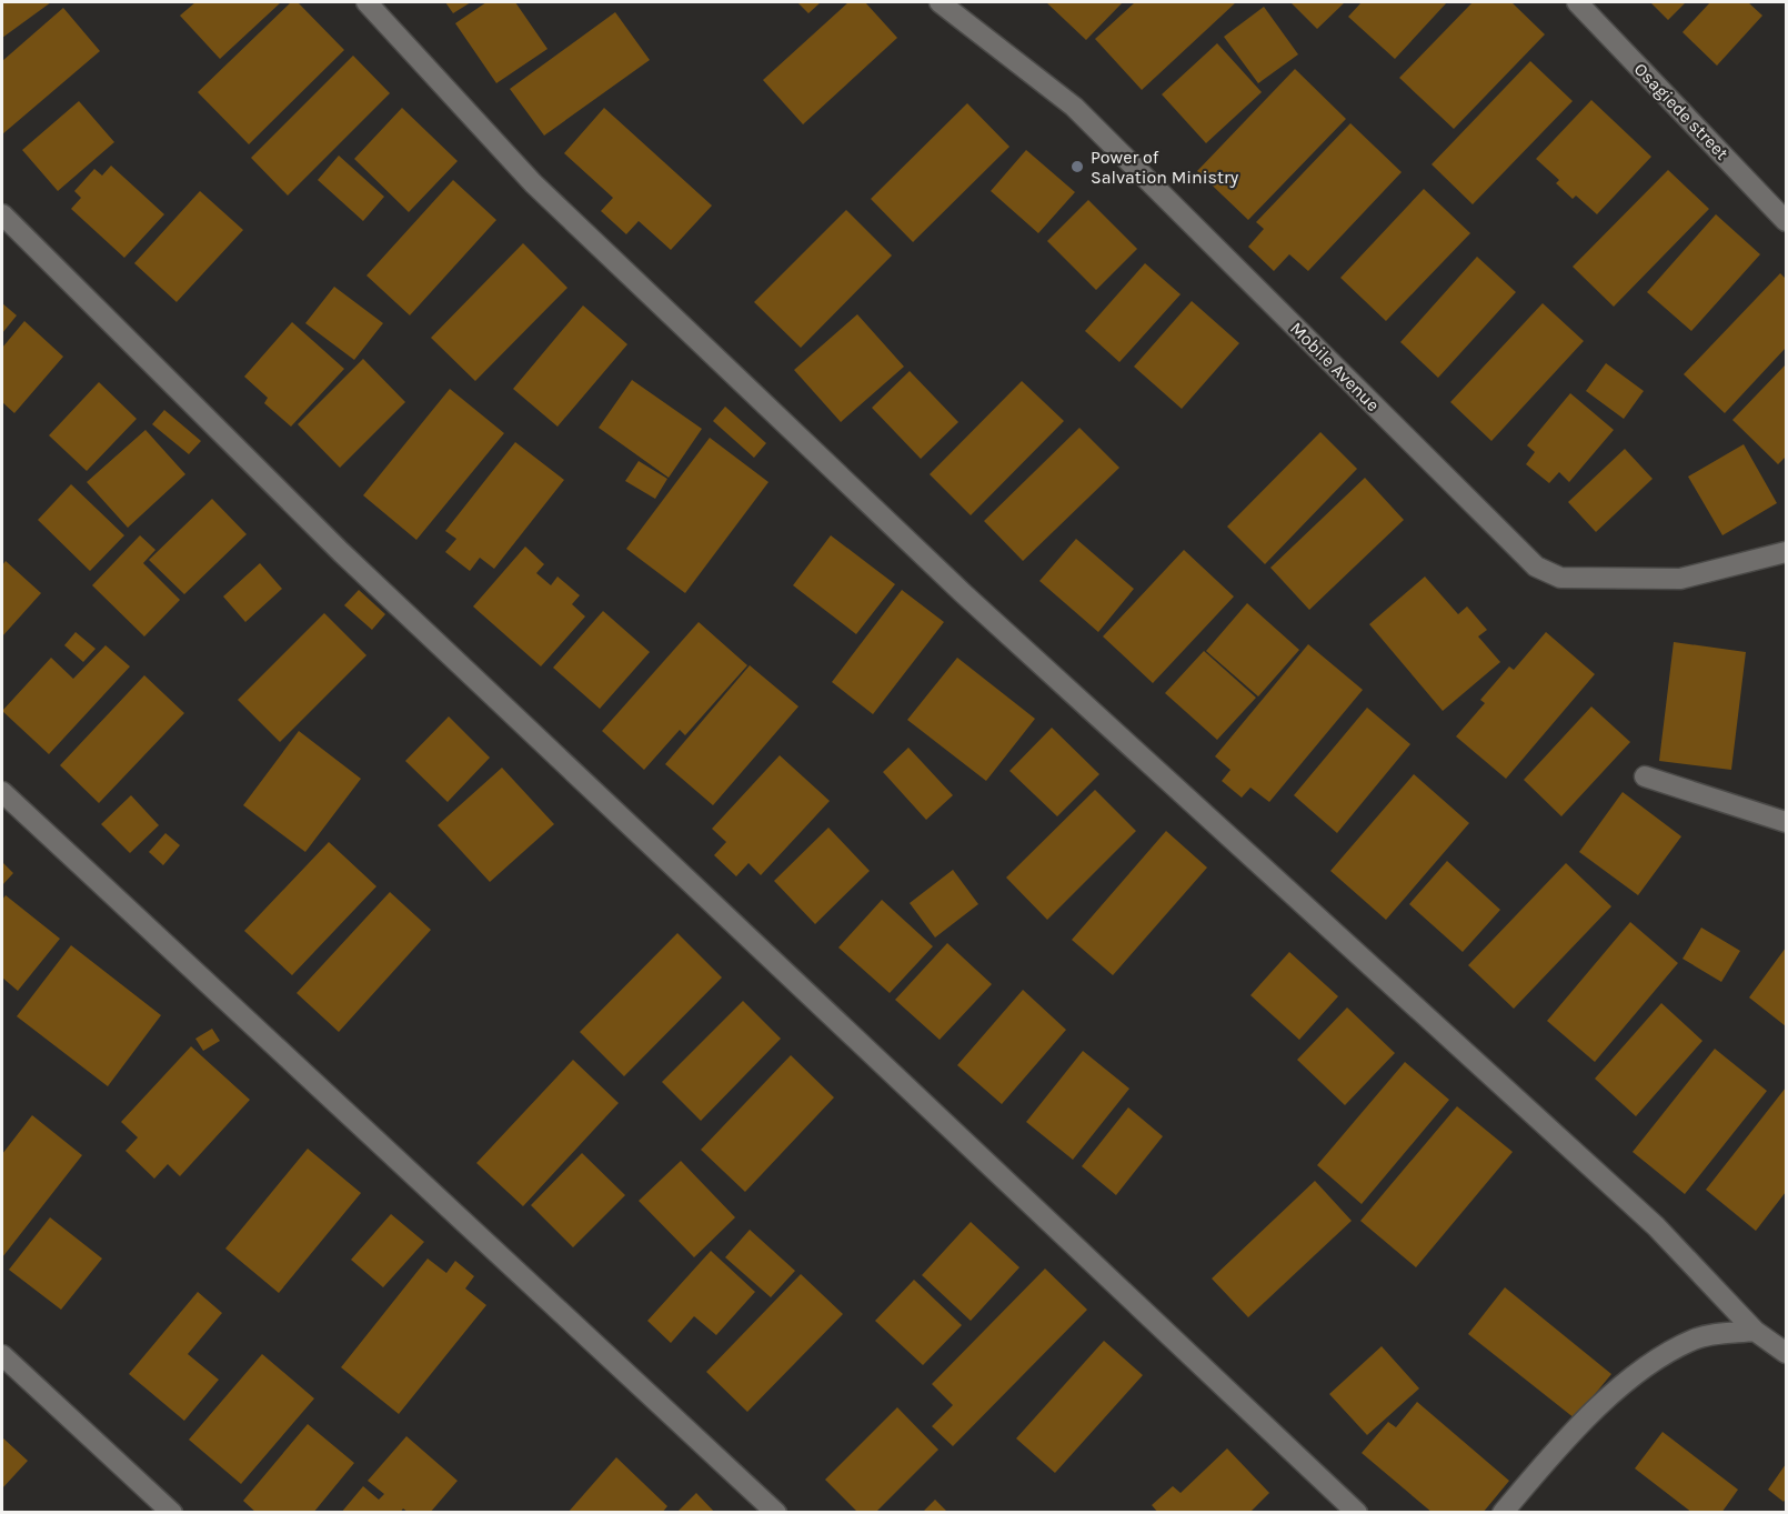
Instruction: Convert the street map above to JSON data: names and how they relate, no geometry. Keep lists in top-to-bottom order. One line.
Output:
{"streets":{"street":["Osagiede street","Mobile Avenue"]},"places":["Power of Salvation Ministry"]}
